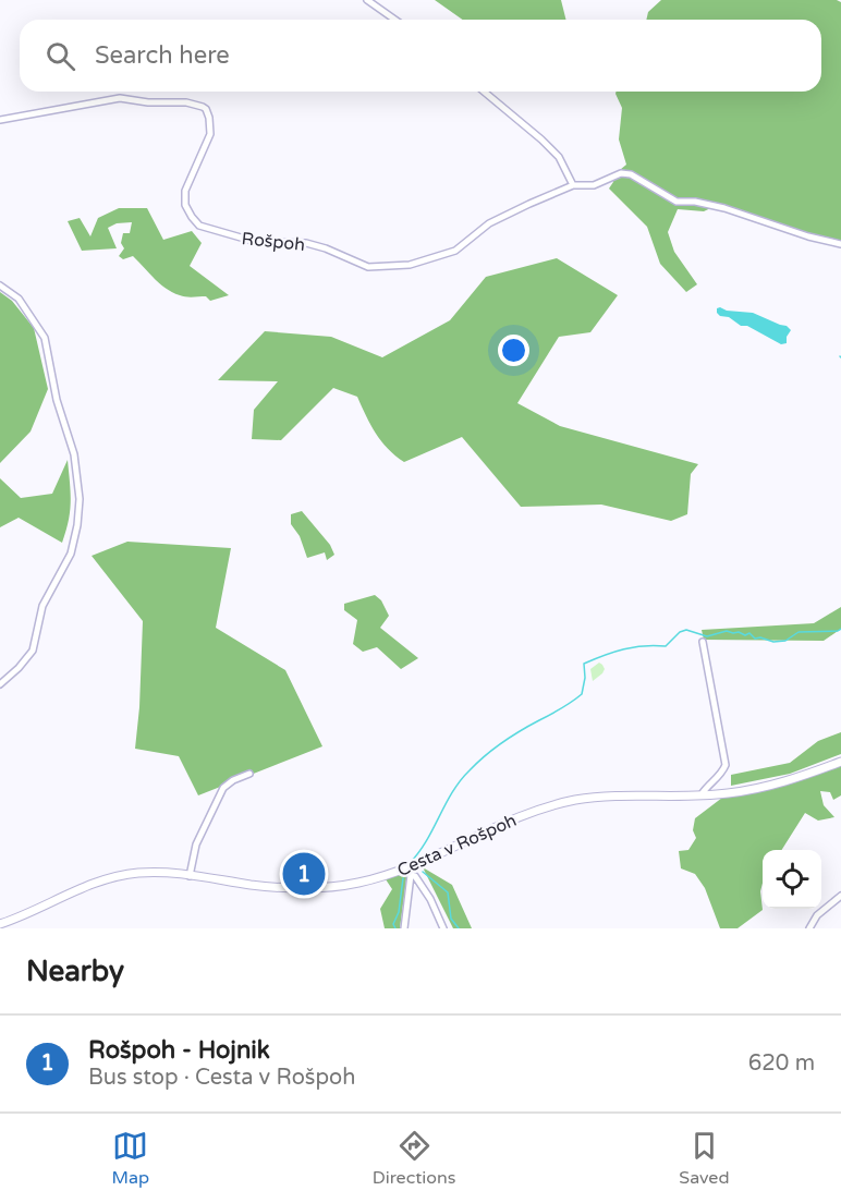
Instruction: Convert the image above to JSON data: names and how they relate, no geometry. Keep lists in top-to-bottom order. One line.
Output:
{"streets":{"street":["Rošpoh","Cesta v Rošpoh"]},"page":{"search":"Search here","pins":"1","heading":"Nearby","list":[{"mark":"1","name":"Rošpoh - Hojnik","note":"Bus stop · Cesta v Rošpoh","value":"620 m"}],"nav":["Map","Directions","Saved"]}}
